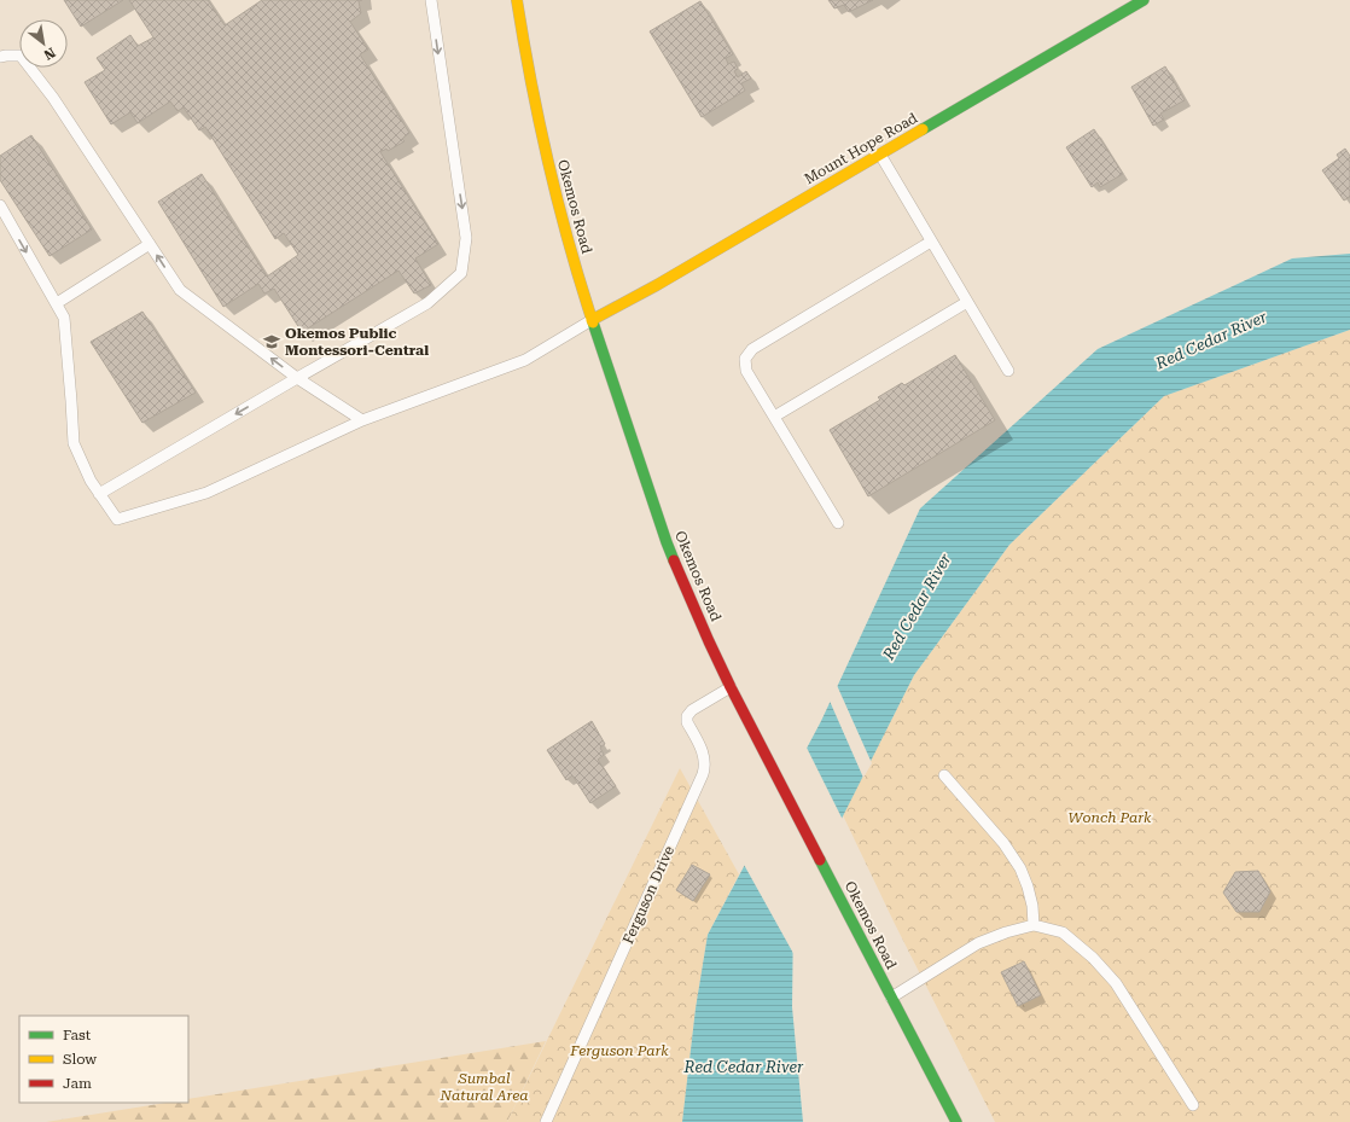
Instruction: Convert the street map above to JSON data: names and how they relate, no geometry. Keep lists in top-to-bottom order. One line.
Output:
{"streets":{"main road":["Mount Hope Road","Okemos Road"],"lane":["Ferguson Drive"]},"crossings":[["Mount Hope Road","Okemos Road"],["Okemos Road","Ferguson Drive"]],"water":["Red Cedar River"],"parks":["Wonch Park","Ferguson Park","Sumbal Natural Area"],"places":{"school or university":["Okemos Public Montessori-Central"]},"legend":["Fast","Slow","Jam"],"north":"bottom right"}
